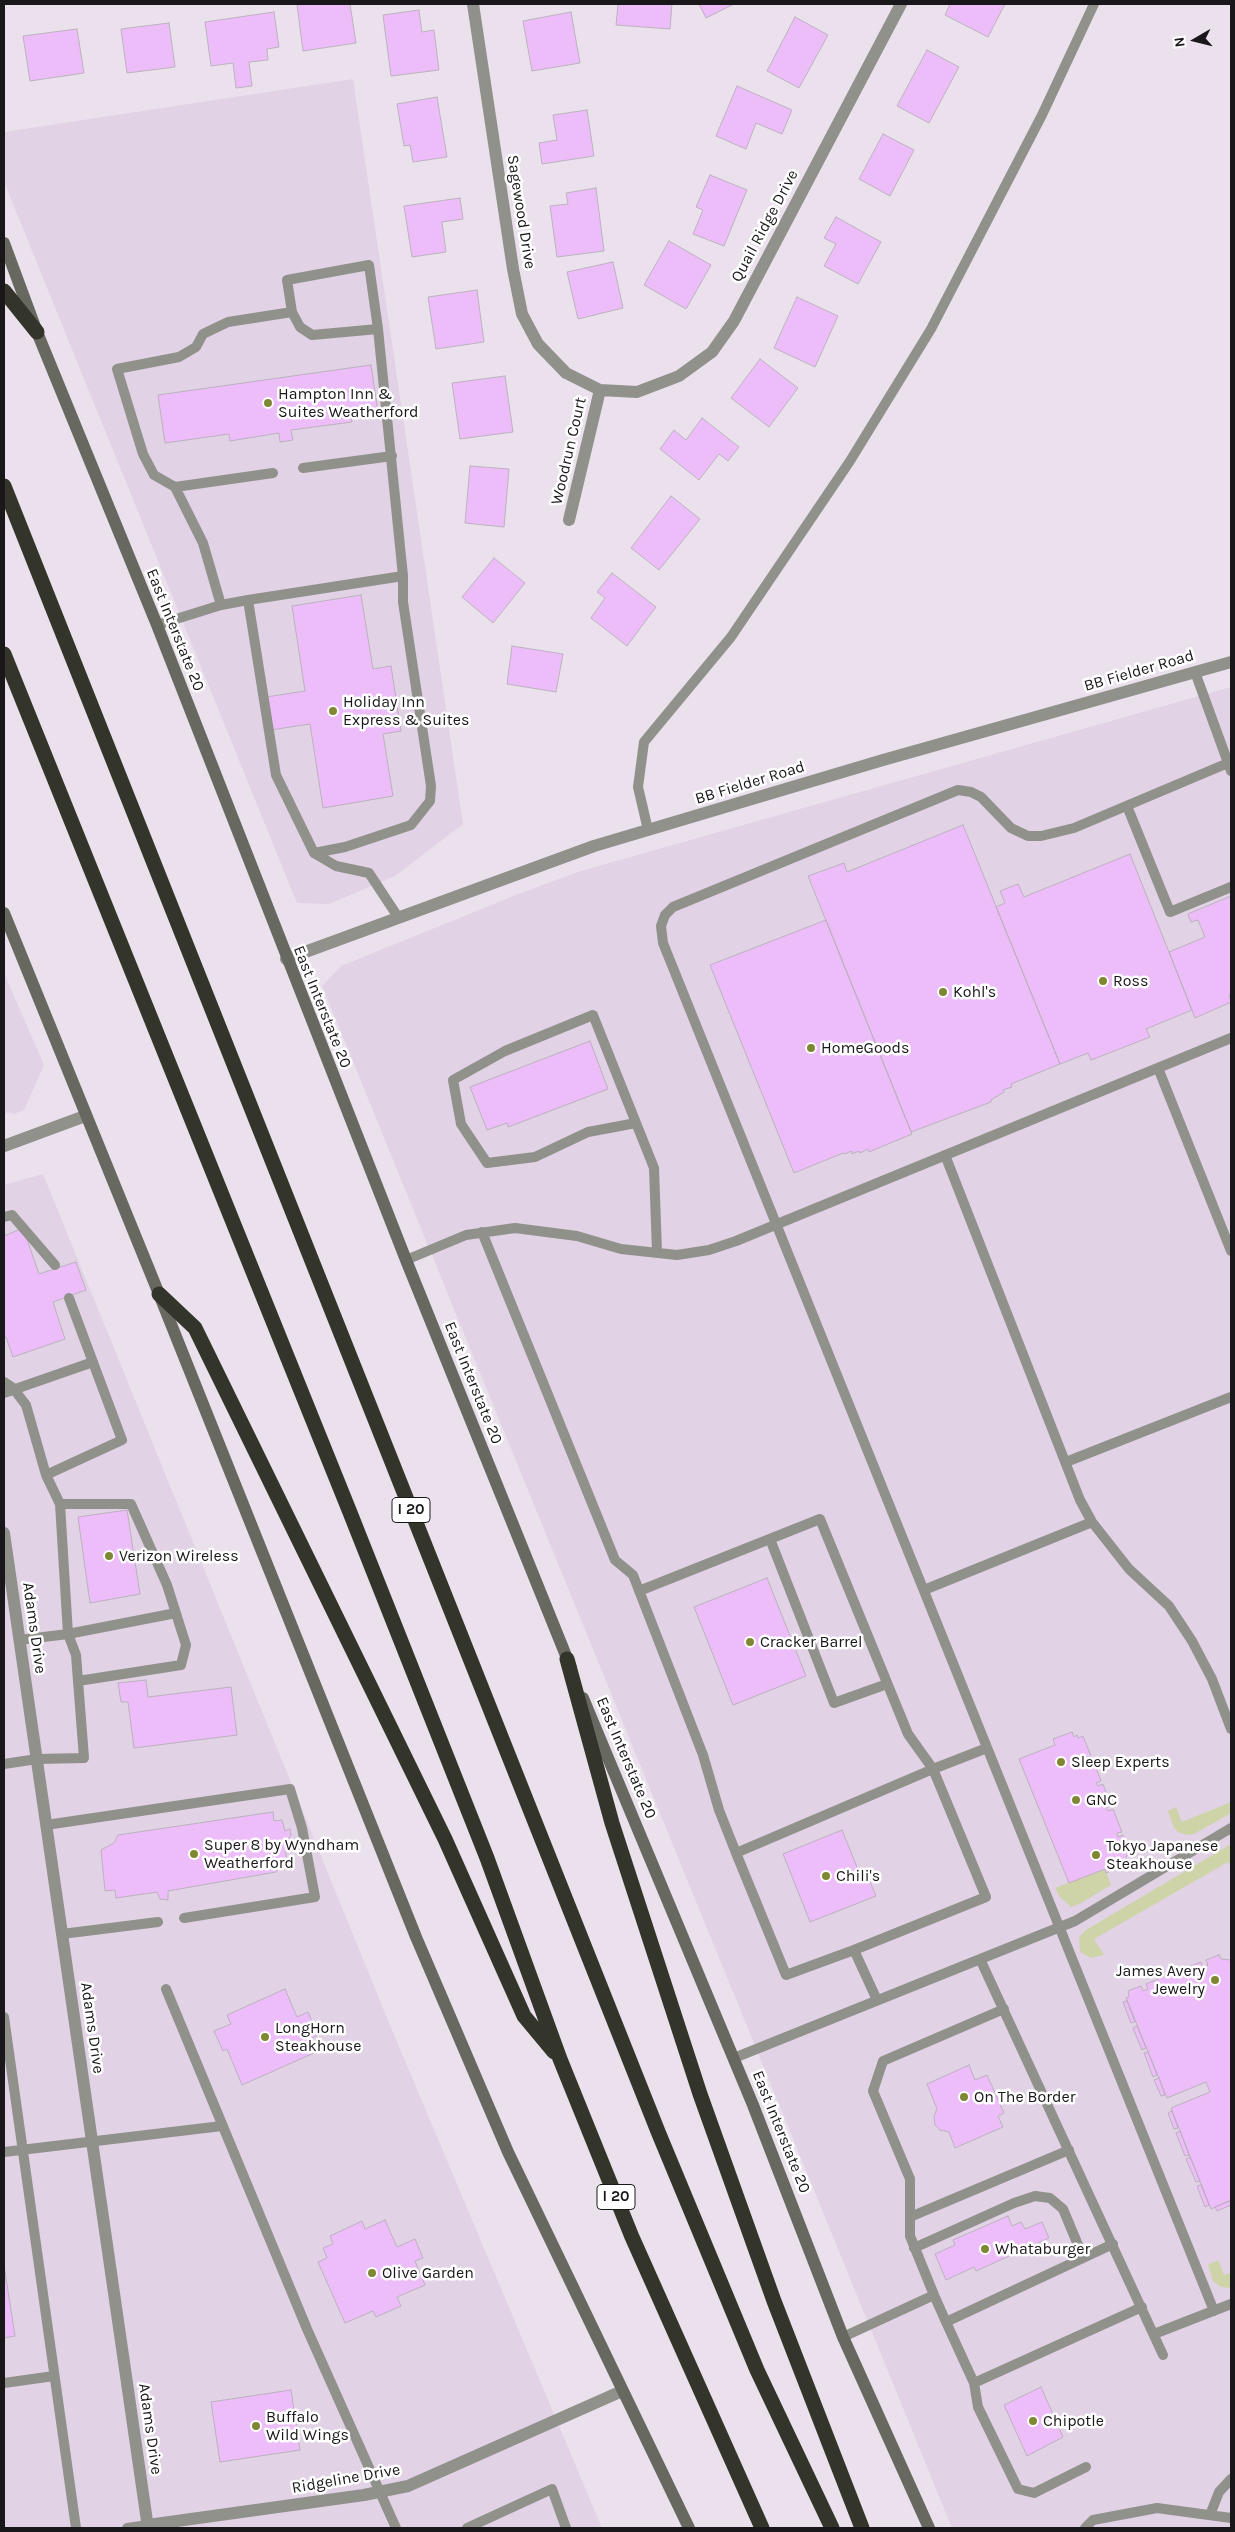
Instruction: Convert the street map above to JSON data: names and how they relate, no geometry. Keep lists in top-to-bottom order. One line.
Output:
{"streets":{"highway":["I 20"],"main road":["East Interstate 20"],"street":["Sagewood Drive","Quail Ridge Drive","Woodrun Court","BB Fielder Road","Adams Drive","Ridgeline Drive"]},"crossings":[["Sagewood Drive","Quail Ridge Drive"],["Sagewood Drive","Woodrun Court"],["Quail Ridge Drive","Woodrun Court"],["East Interstate 20","BB Fielder Road"],["Adams Drive","Ridgeline Drive"]],"places":["Hampton Inn & Suites Weatherford","Holiday Inn Express & Suites","Ross","Kohl's","HomeGoods","Verizon Wireless","Cracker Barrel","Sleep Experts","GNC","Super 8 by Wyndham Weatherford","Tokyo Japanese Steakhouse","Chili's","James Avery Jewelry","LongHorn Steakhouse","On The Border","Whataburger","Olive Garden","Chipotle","Buffalo Wild Wings"],"north":"left"}
